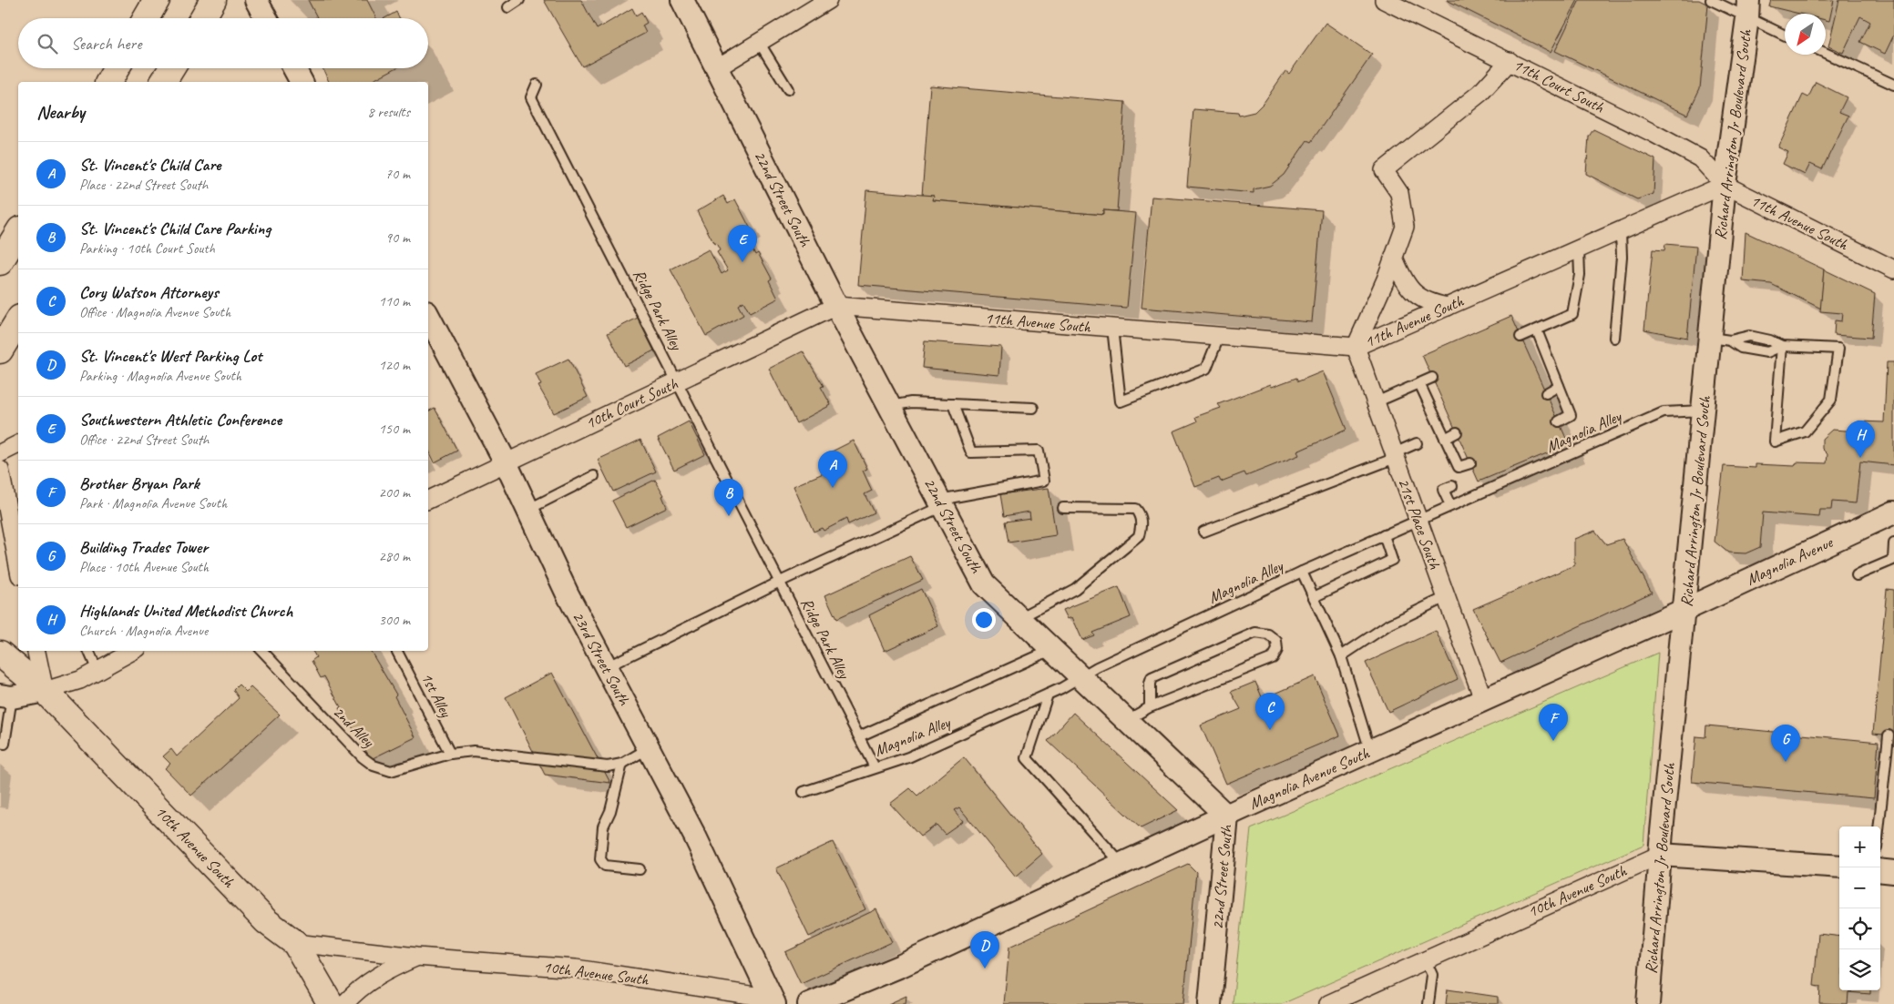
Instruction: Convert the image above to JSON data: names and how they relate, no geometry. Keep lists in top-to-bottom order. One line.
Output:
{"streets":{"main road":["10th Avenue South"],"street":["11th Court South","Richard Arrington Jr Boulevard South","22nd Street South","11th Avenue South","10th Court South","21st Place South","Magnolia Avenue","23rd Street South","Magnolia Avenue South"],"lane":["Ridge Park Alley","Magnolia Alley","1st Alley","2nd Alley"]},"crossings":[["11th Court South","Richard Arrington Jr Boulevard South"],["11th Court South","11th Avenue South"],["Richard Arrington Jr Boulevard South","11th Avenue South"],["Richard Arrington Jr Boulevard South","Magnolia Alley"],["Richard Arrington Jr Boulevard South","Magnolia Avenue"],["Richard Arrington Jr Boulevard South","Magnolia Avenue South"],["Richard Arrington Jr Boulevard South","10th Avenue South"],["22nd Street South","11th Avenue South"],["22nd Street South","10th Court South"],["22nd Street South","Magnolia Alley"],["22nd Street South","Magnolia Avenue South"],["11th Avenue South","10th Court South"],["11th Avenue South","21st Place South"],["Ridge Park Alley","10th Court South"],["Ridge Park Alley","Magnolia Alley"],["10th Court South","23rd Street South"],["Magnolia Alley","21st Place South"],["21st Place South","Magnolia Avenue South"],["Magnolia Avenue","Magnolia Avenue South"],["23rd Street South","10th Avenue South"],["1st Alley","2nd Alley"]],"north":"bottom left","page":{"search":"Search here","heading":["Nearby","8 results"],"list":[{"mark":"A","name":"St. Vincent's Child Care","note":"Place · 22nd Street South","value":"70 m"},{"mark":"B","name":"St. Vincent's Child Care Parking","note":"Parking · 10th Court South","value":"90 m"},{"mark":"C","name":"Cory Watson Attorneys","note":"Office · Magnolia Avenue South","value":"110 m"},{"mark":"D","name":"St. Vincent's West Parking Lot","note":"Parking · Magnolia Avenue South","value":"120 m"},{"mark":"E","name":"Southwestern Athletic Conference","note":"Office · 22nd Street South","value":"150 m"},{"mark":"F","name":"Brother Bryan Park","note":"Park · Magnolia Avenue South","value":"200 m"},{"mark":"G","name":"Building Trades Tower","note":"Place · 10th Avenue South","value":"280 m"},{"mark":"H","name":"Highlands United Methodist Church","note":"Church · Magnolia Avenue","value":"300 m"}],"pins":["E","H","A","B","C","F","G","D"],"map_buttons":["+","−"]}}
